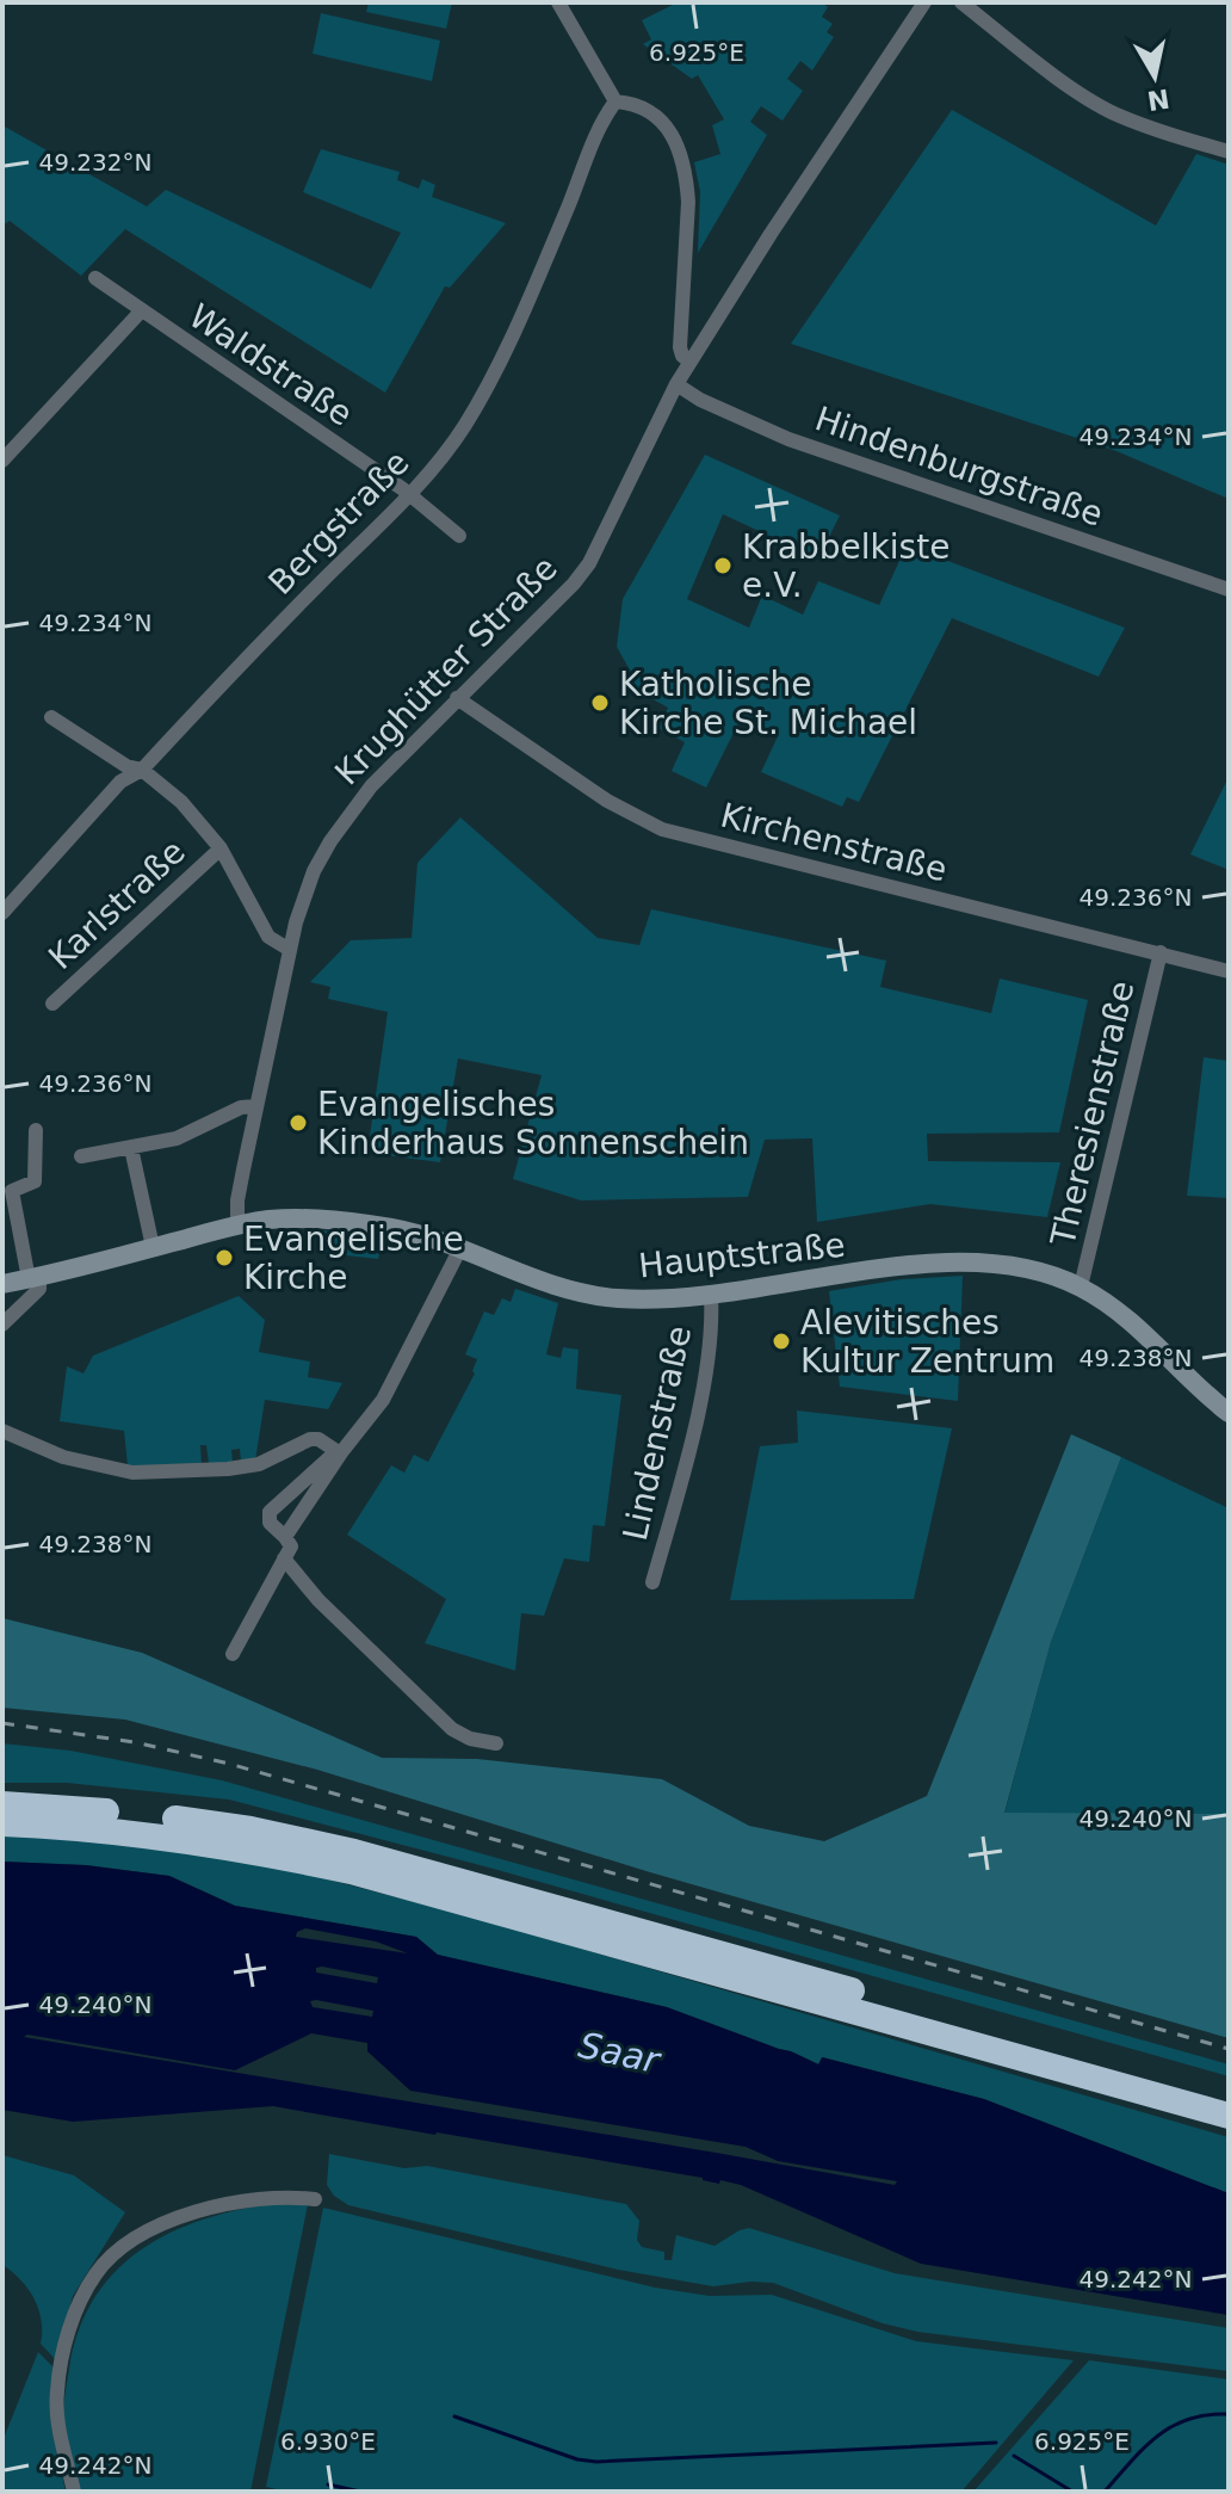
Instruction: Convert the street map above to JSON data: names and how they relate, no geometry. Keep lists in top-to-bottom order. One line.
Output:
{"streets":{"main road":["Hauptstraße"],"street":["Waldstraße","Hindenburgstraße","Bergstraße","Krughütter Straße","Kirchenstraße","Karlstraße","Theresienstraße","Lindenstraße"]},"crossings":[["Waldstraße","Bergstraße"],["Hindenburgstraße","Krughütter Straße"],["Krughütter Straße","Kirchenstraße"],["Krughütter Straße","Hauptstraße"],["Kirchenstraße","Theresienstraße"],["Theresienstraße","Hauptstraße"],["Hauptstraße","Lindenstraße"]],"water":["Saar"],"places":["Krabbelkiste e.V.","Katholische Kirche St. Michael","Evangelisches Kinderhaus Sonnenschein","Evangelische Kirche","Alevitisches Kultur Zentrum"],"north":"bottom","coordinates":["6.925°E","49.232°N","49.234°N","49.236°N","49.238°N","49.240°N","49.242°N","6.930°E"]}
